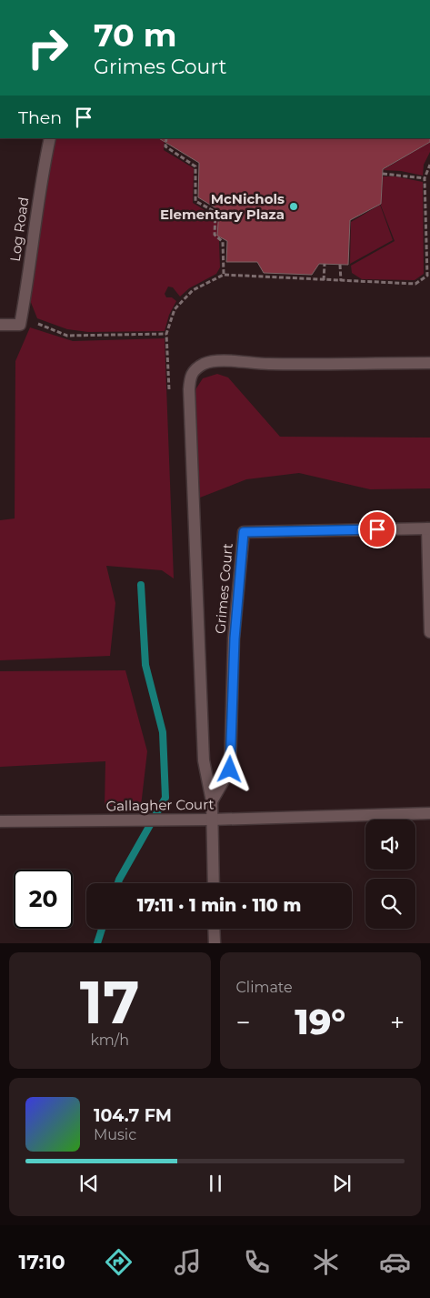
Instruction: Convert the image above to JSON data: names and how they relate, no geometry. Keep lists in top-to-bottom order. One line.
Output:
{"streets":{"street":["Log Road","Grimes Court","Gallagher Court"]},"places":["McNichols Elementary Plaza"],"page":{"turn":["70 m","Grimes Court"],"then":"Then","limit":"20","trip":"17:11 · 1 min · 110 m","tile":[["17","km/h"],"Climate"],"heat":["−","19°","+"],"song":["104.7 FM","Music"],"tabs":"17:10"}}
